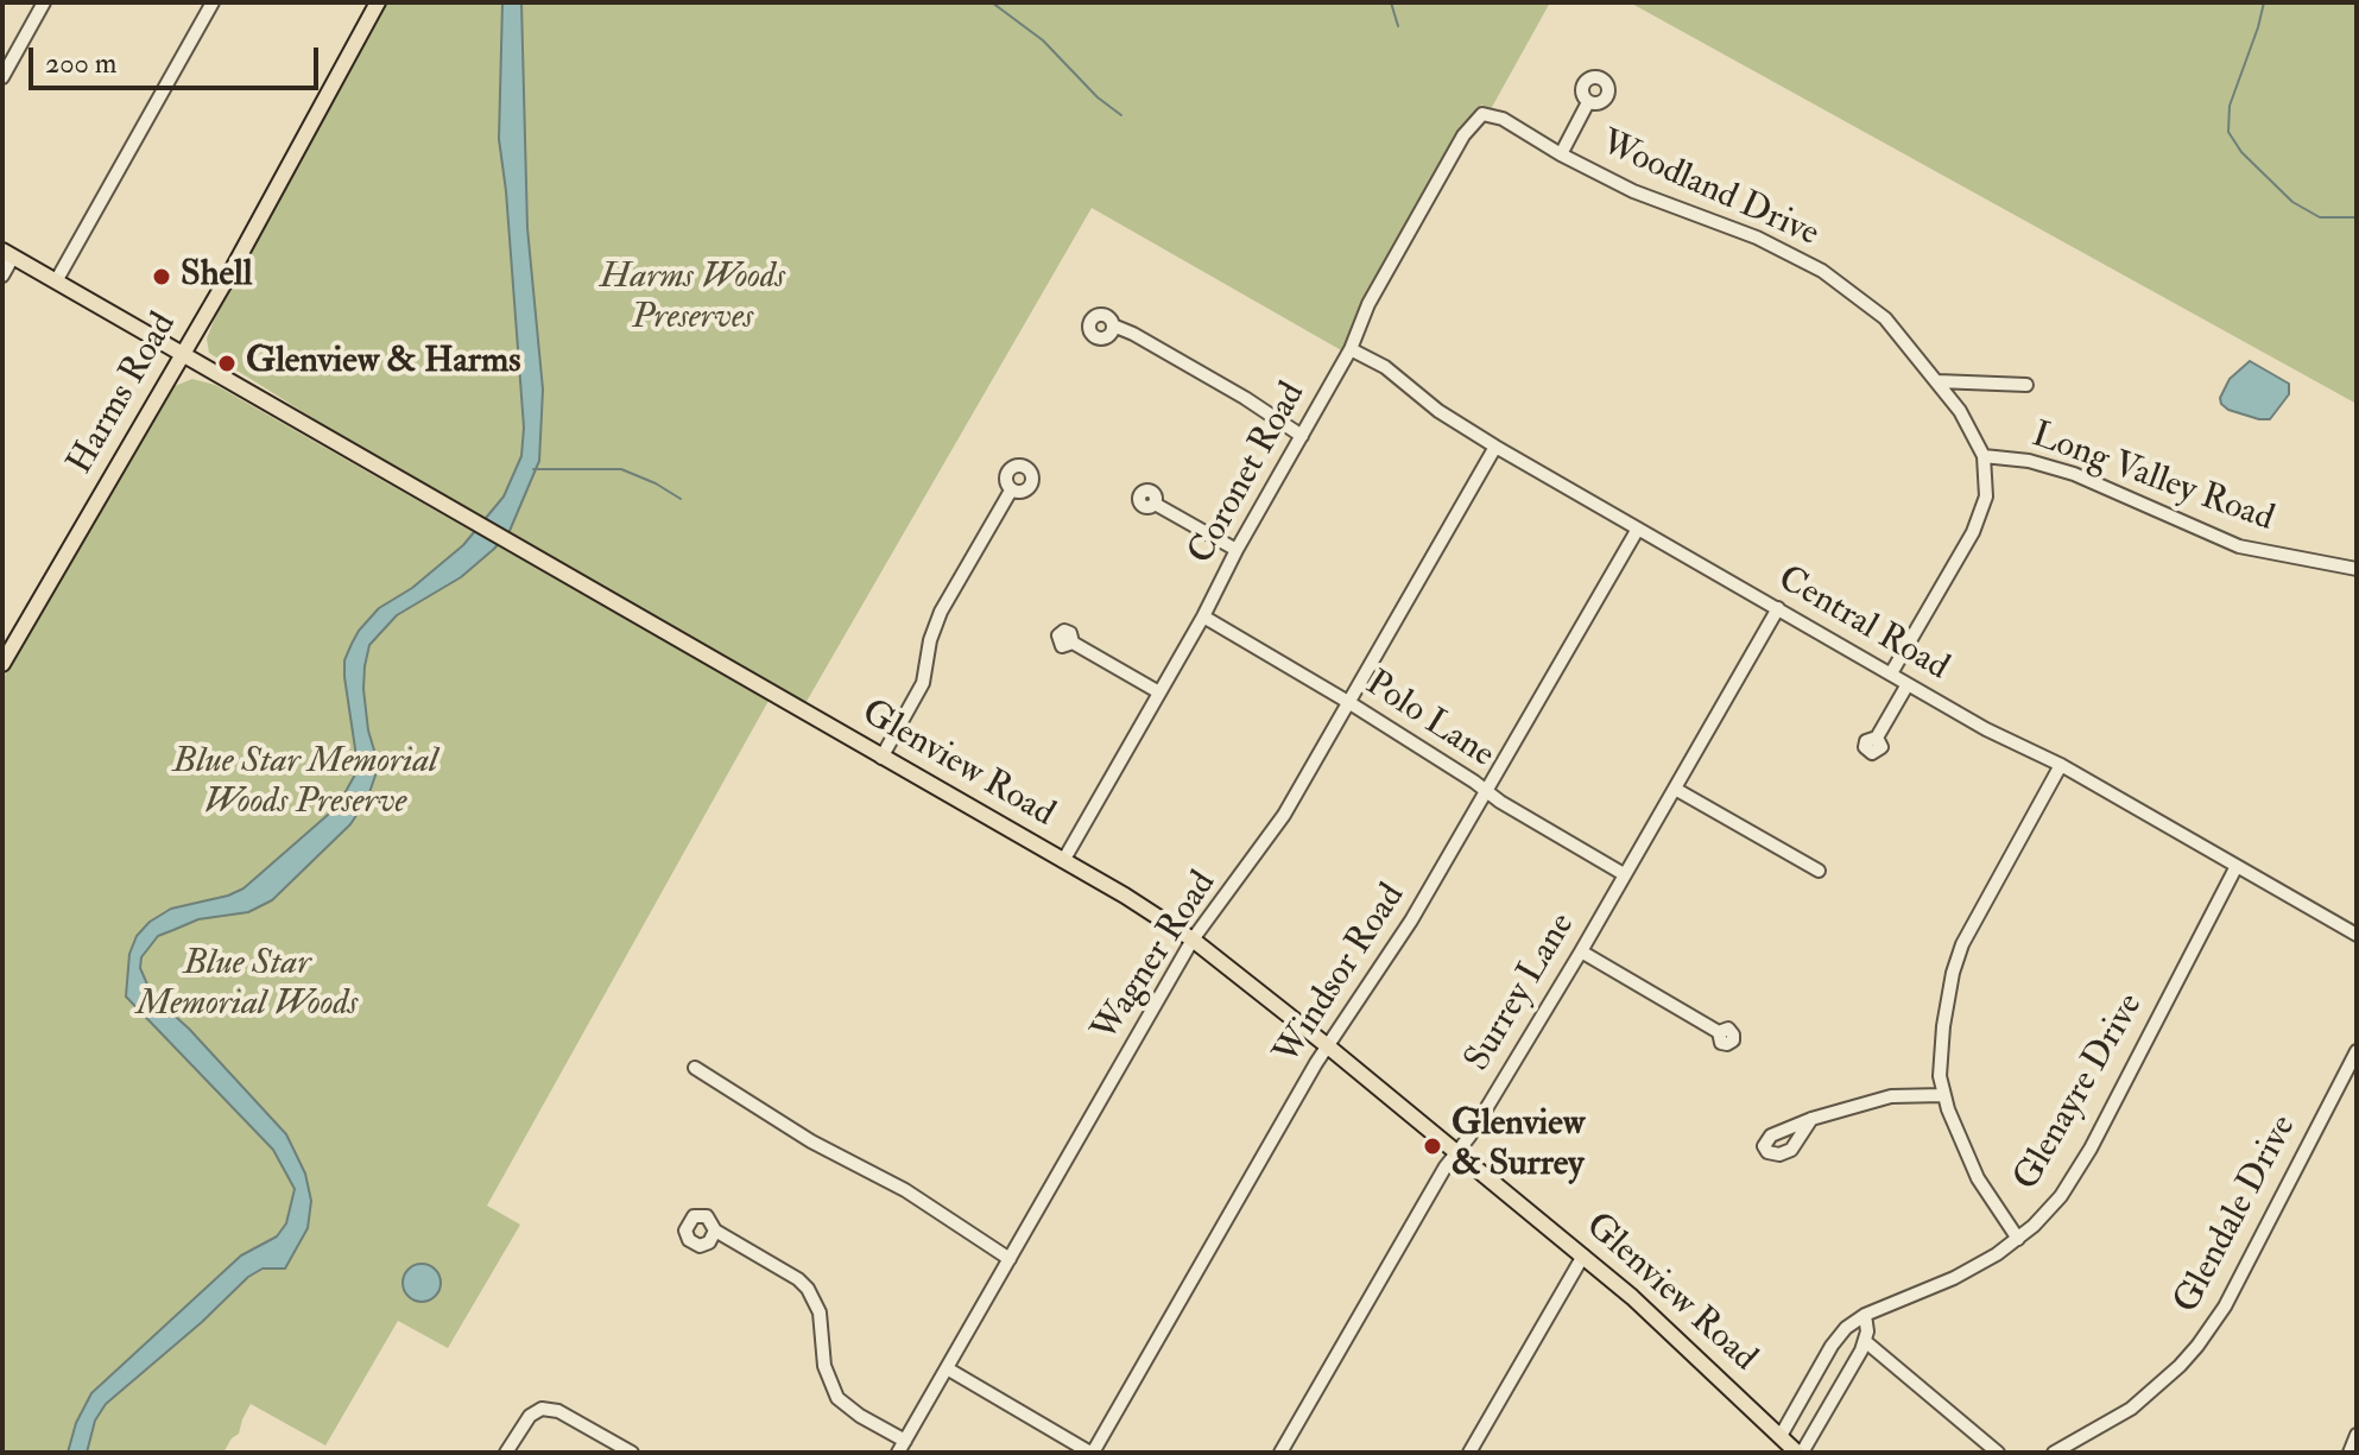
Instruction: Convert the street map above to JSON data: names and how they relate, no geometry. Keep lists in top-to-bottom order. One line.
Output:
{"streets":{"main road":["Harms Road","Glenview Road"],"street":["Woodland Drive","Coronet Road","Long Valley Road","Central Road","Polo Lane","Wagner Road","Windsor Road","Surrey Lane","Glenayre Drive","Glendale Drive"]},"crossings":[["Woodland Drive","Coronet Road"],["Woodland Drive","Long Valley Road"],["Woodland Drive","Central Road"],["Harms Road","Glenview Road"],["Coronet Road","Central Road"],["Coronet Road","Polo Lane"],["Coronet Road","Glenview Road"],["Central Road","Wagner Road"],["Central Road","Windsor Road"],["Central Road","Surrey Lane"],["Central Road","Glenayre Drive"],["Polo Lane","Wagner Road"],["Polo Lane","Windsor Road"],["Polo Lane","Surrey Lane"],["Glenview Road","Wagner Road"],["Glenview Road","Windsor Road"],["Glenview Road","Surrey Lane"],["Glenview Road","Glenayre Drive"]],"parks":["Harms Woods Preserves","Blue Star Memorial Woods Preserve","Blue Star Memorial Woods"],"places":["Shell","Glenview & Harms","Glenview & Surrey"],"scale_bar":"200 m"}
